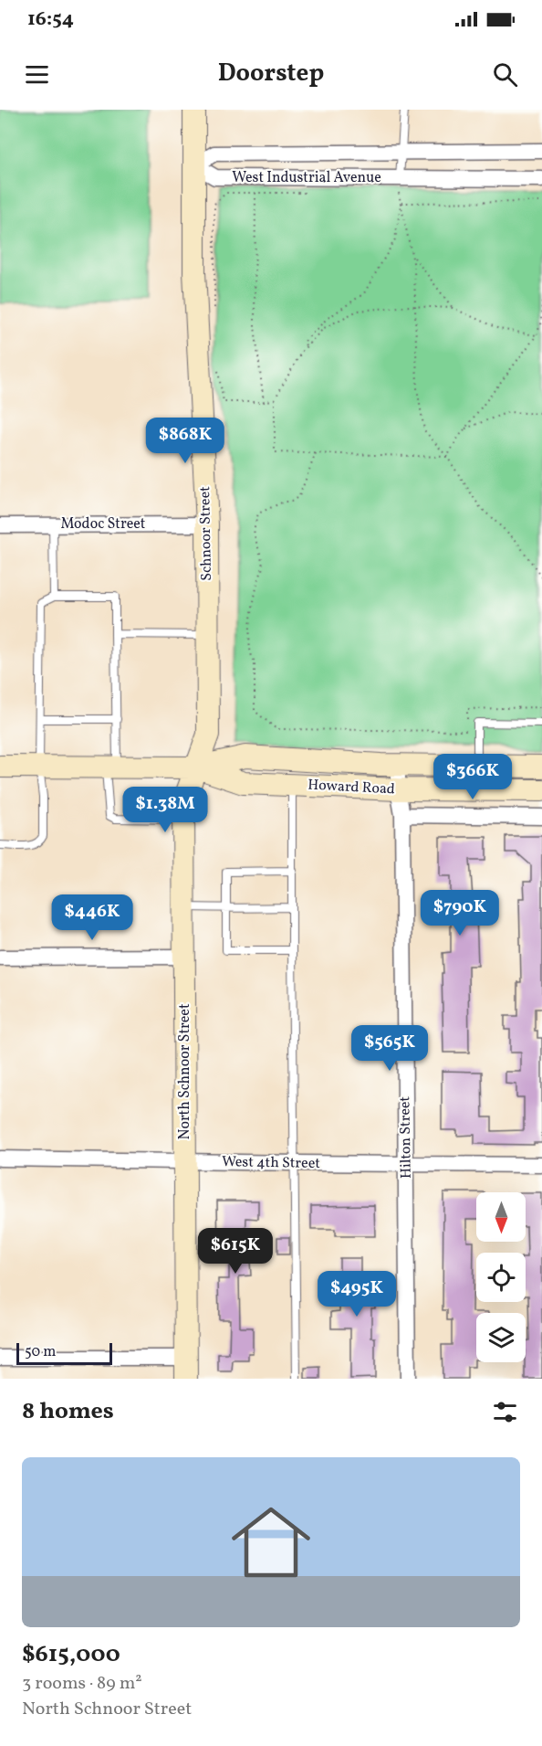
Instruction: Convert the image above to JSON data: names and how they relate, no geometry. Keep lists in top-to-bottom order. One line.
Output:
{"streets":{"street":["West Industrial Avenue","Modoc Street","Schnoor Street","Howard Road","North Schnoor Street","Hilton Street","West 4th Street"]},"crossings":[["West Industrial Avenue","Schnoor Street"],["Modoc Street","Schnoor Street"],["Schnoor Street","Howard Road"],["Schnoor Street","North Schnoor Street"],["Howard Road","North Schnoor Street"],["Howard Road","Hilton Street"],["North Schnoor Street","West 4th Street"],["Hilton Street","West 4th Street"]],"scale_bar":"50 m","north":"bottom","page":{"status":"16:54","header":"Doorstep","price":["$868K","$366K","$1.38M","$790K","$446K","$565K","$615K","$495K"],"scale":"50 m","heading":"8 homes","list":[{"name":"$615,000","note":"3 rooms · 89 m² · North Schnoor Street"}]}}
